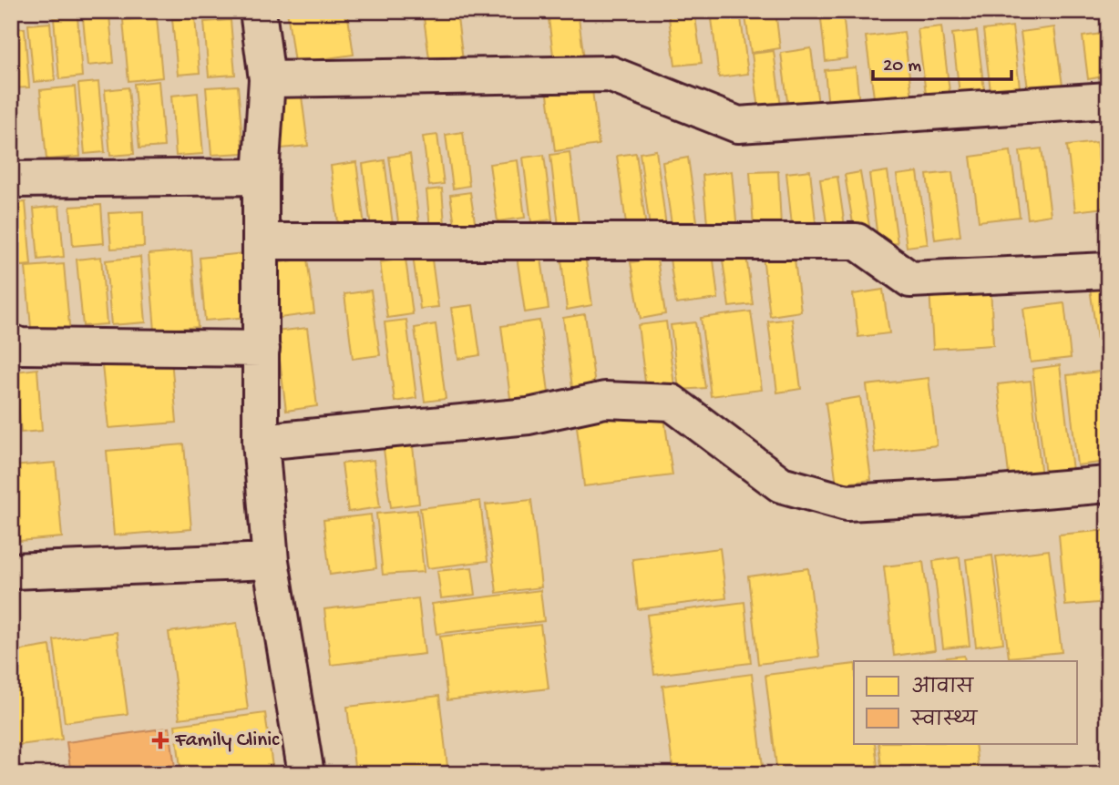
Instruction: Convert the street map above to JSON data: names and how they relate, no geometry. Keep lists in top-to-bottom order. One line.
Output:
{"places":{"health":["Family Clinic"]},"legend":["आवास","स्वास्थ्य"],"scale_bar":"20 m"}
